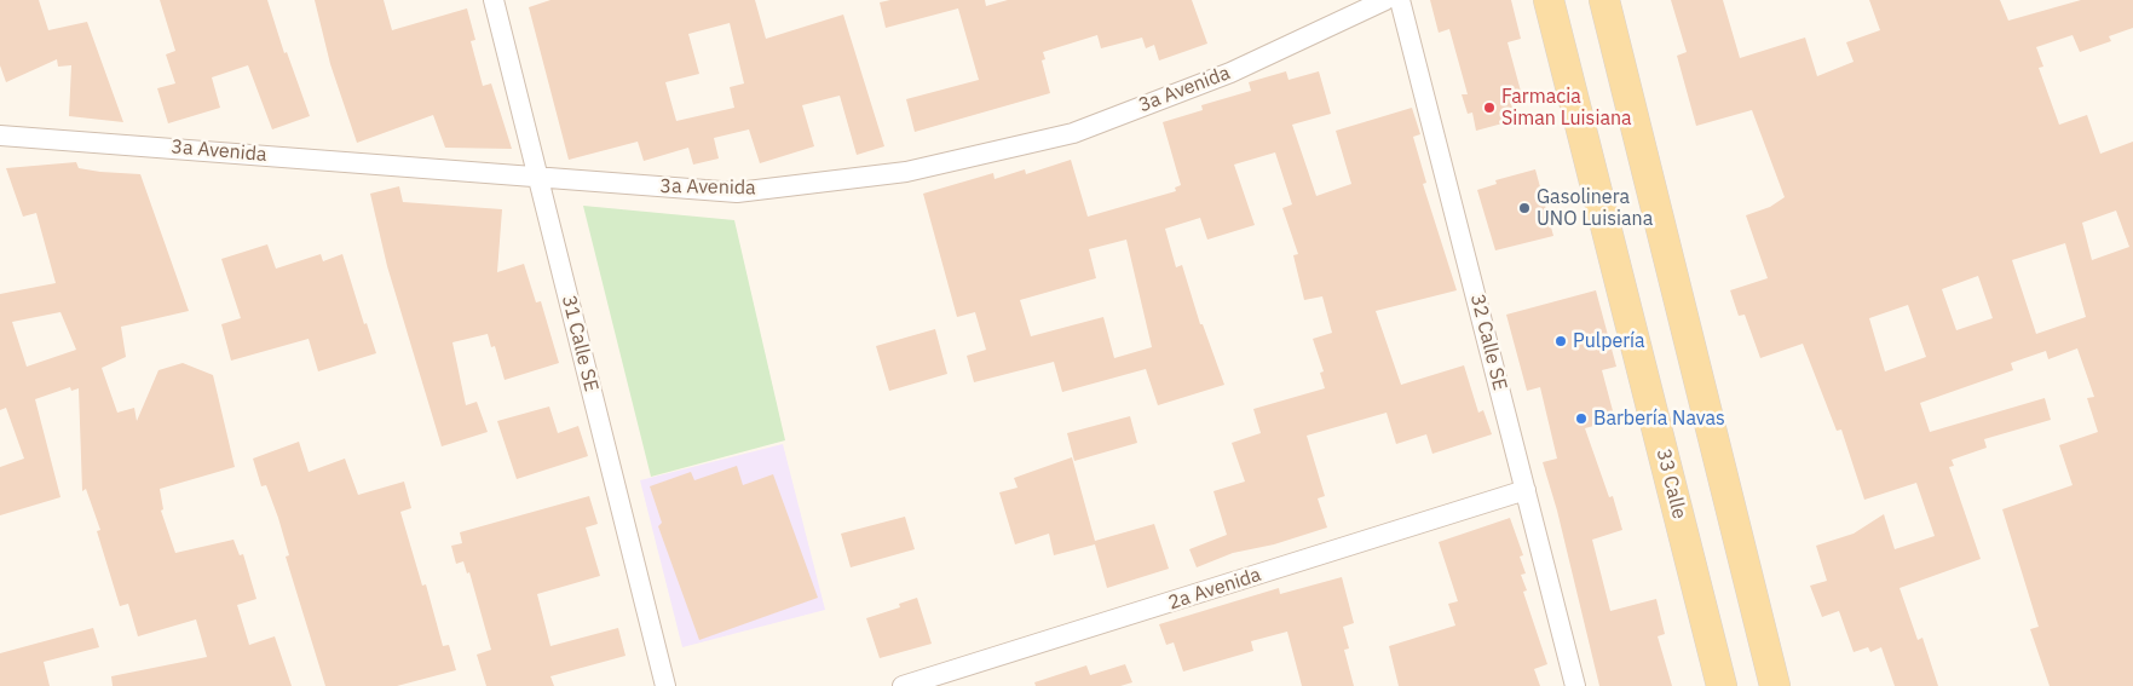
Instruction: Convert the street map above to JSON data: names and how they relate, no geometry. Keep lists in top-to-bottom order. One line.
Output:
{"streets":{"main road":["33 Calle"],"street":["3a Avenida","32 Calle SE","31 Calle SE","2a Avenida"]},"crossings":[["3a Avenida","31 Calle SE"],["32 Calle SE","2a Avenida"]],"places":["Farmacia Siman Luisiana","Gasolinera UNO Luisiana","Pulpería","Barbería Navas"]}
